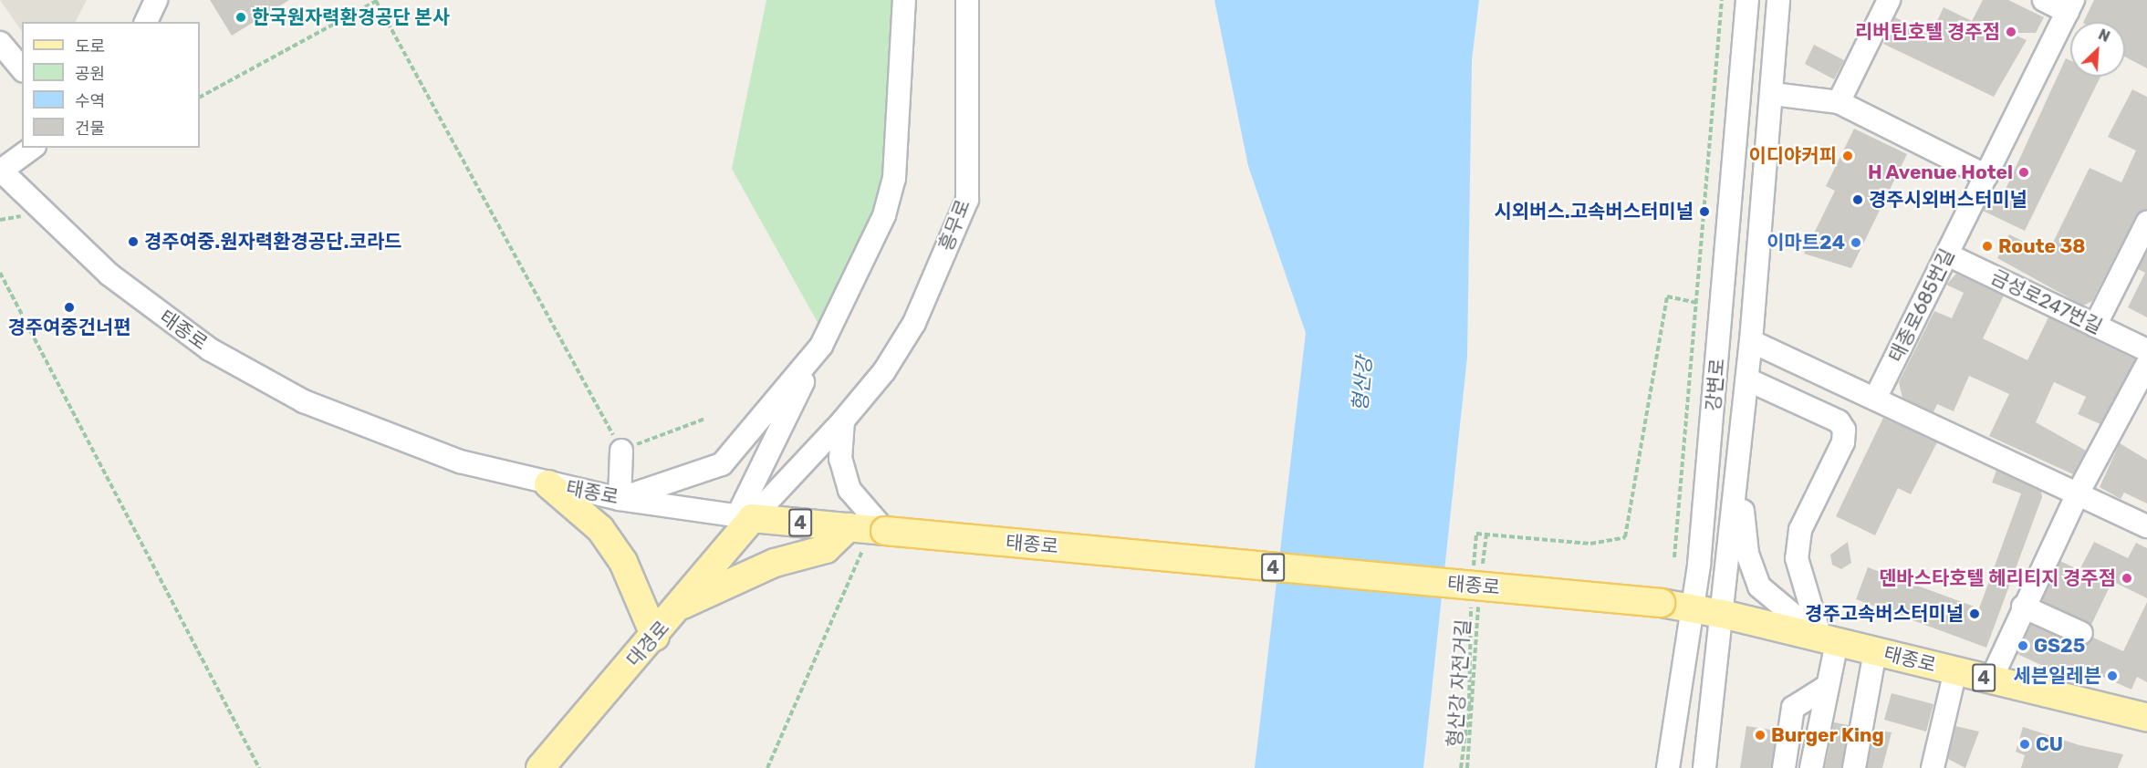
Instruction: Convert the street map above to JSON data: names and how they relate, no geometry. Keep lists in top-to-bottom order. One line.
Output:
{"streets":{"main road":["태종로","4","대경로"],"street":["흥무로","금성로247번길","태종로685번길","강변로"],"path":["형산강 자전거길"]},"crossings":[["흥무로","태종로"],["흥무로","대경로"],["금성로247번길","태종로685번길"],["태종로","강변로"],["태종로","대경로"]],"water":["형산강"],"places":["한국원자력환경공단 본사","리버틴호텔 경주점","이디야커피","H Avenue Hotel","경주시외버스터미널","시외버스.고속버스터미널","경주여중.원자력환경공단.코라드","이마트24","Route 38","경주여중건너편","덴바스타호텔 헤리티지 경주점","경주고속버스터미널","GS25","세븐일레븐","Burger King","CU"],"legend":["도로","공원","수역","건물"],"north":"top right"}
